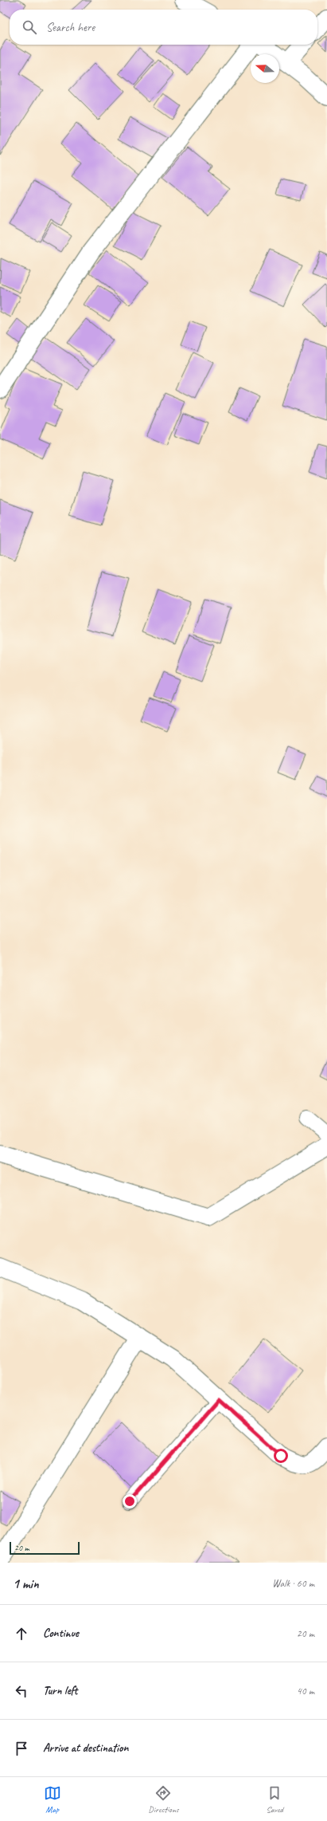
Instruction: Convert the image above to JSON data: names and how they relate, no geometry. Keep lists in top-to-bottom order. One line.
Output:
{"scale_bar":"20 m","north":"left","page":{"search":"Search here","scale":"20 m","heading":["1 min","Walk · 60 m"],"list":[["Continue","20 m"],["Turn left","40 m"],"Arrive at destination"],"nav":["Map","Directions","Saved"]}}
